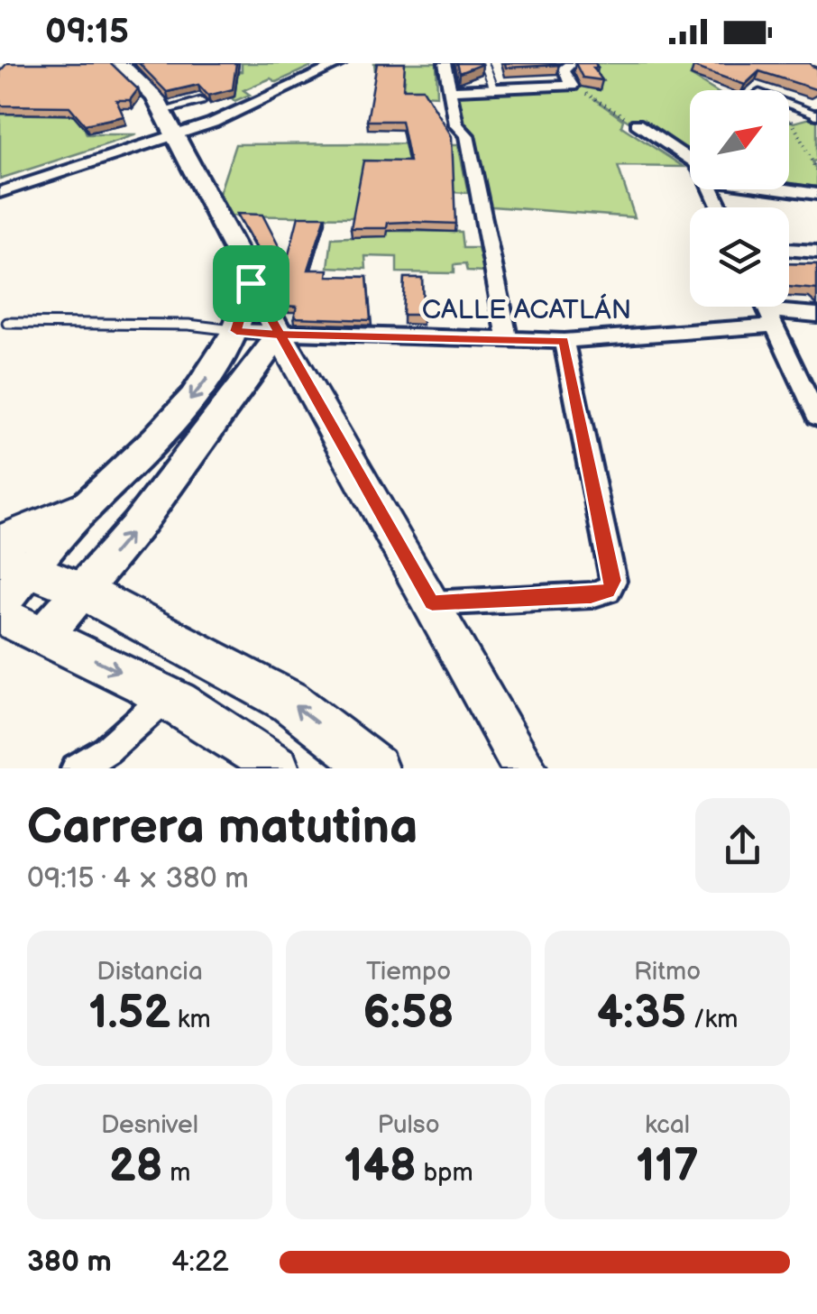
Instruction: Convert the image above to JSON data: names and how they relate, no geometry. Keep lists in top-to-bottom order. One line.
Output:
{"streets":{"street":["CALLE ACATLÁN"]},"north":"top right","page":{"status":"09:15","heading":["Carrera matutina","09:15 · 4 × 380 m"],"stats":[["Distancia","1.52 km"],["Tiempo","6:58"],["Ritmo","4:35 /km"],["Desnivel","28 m"],["Pulso","148 bpm"],["kcal","117"]],"list":[{"name":"380 m","note":"4:22"}]}}
